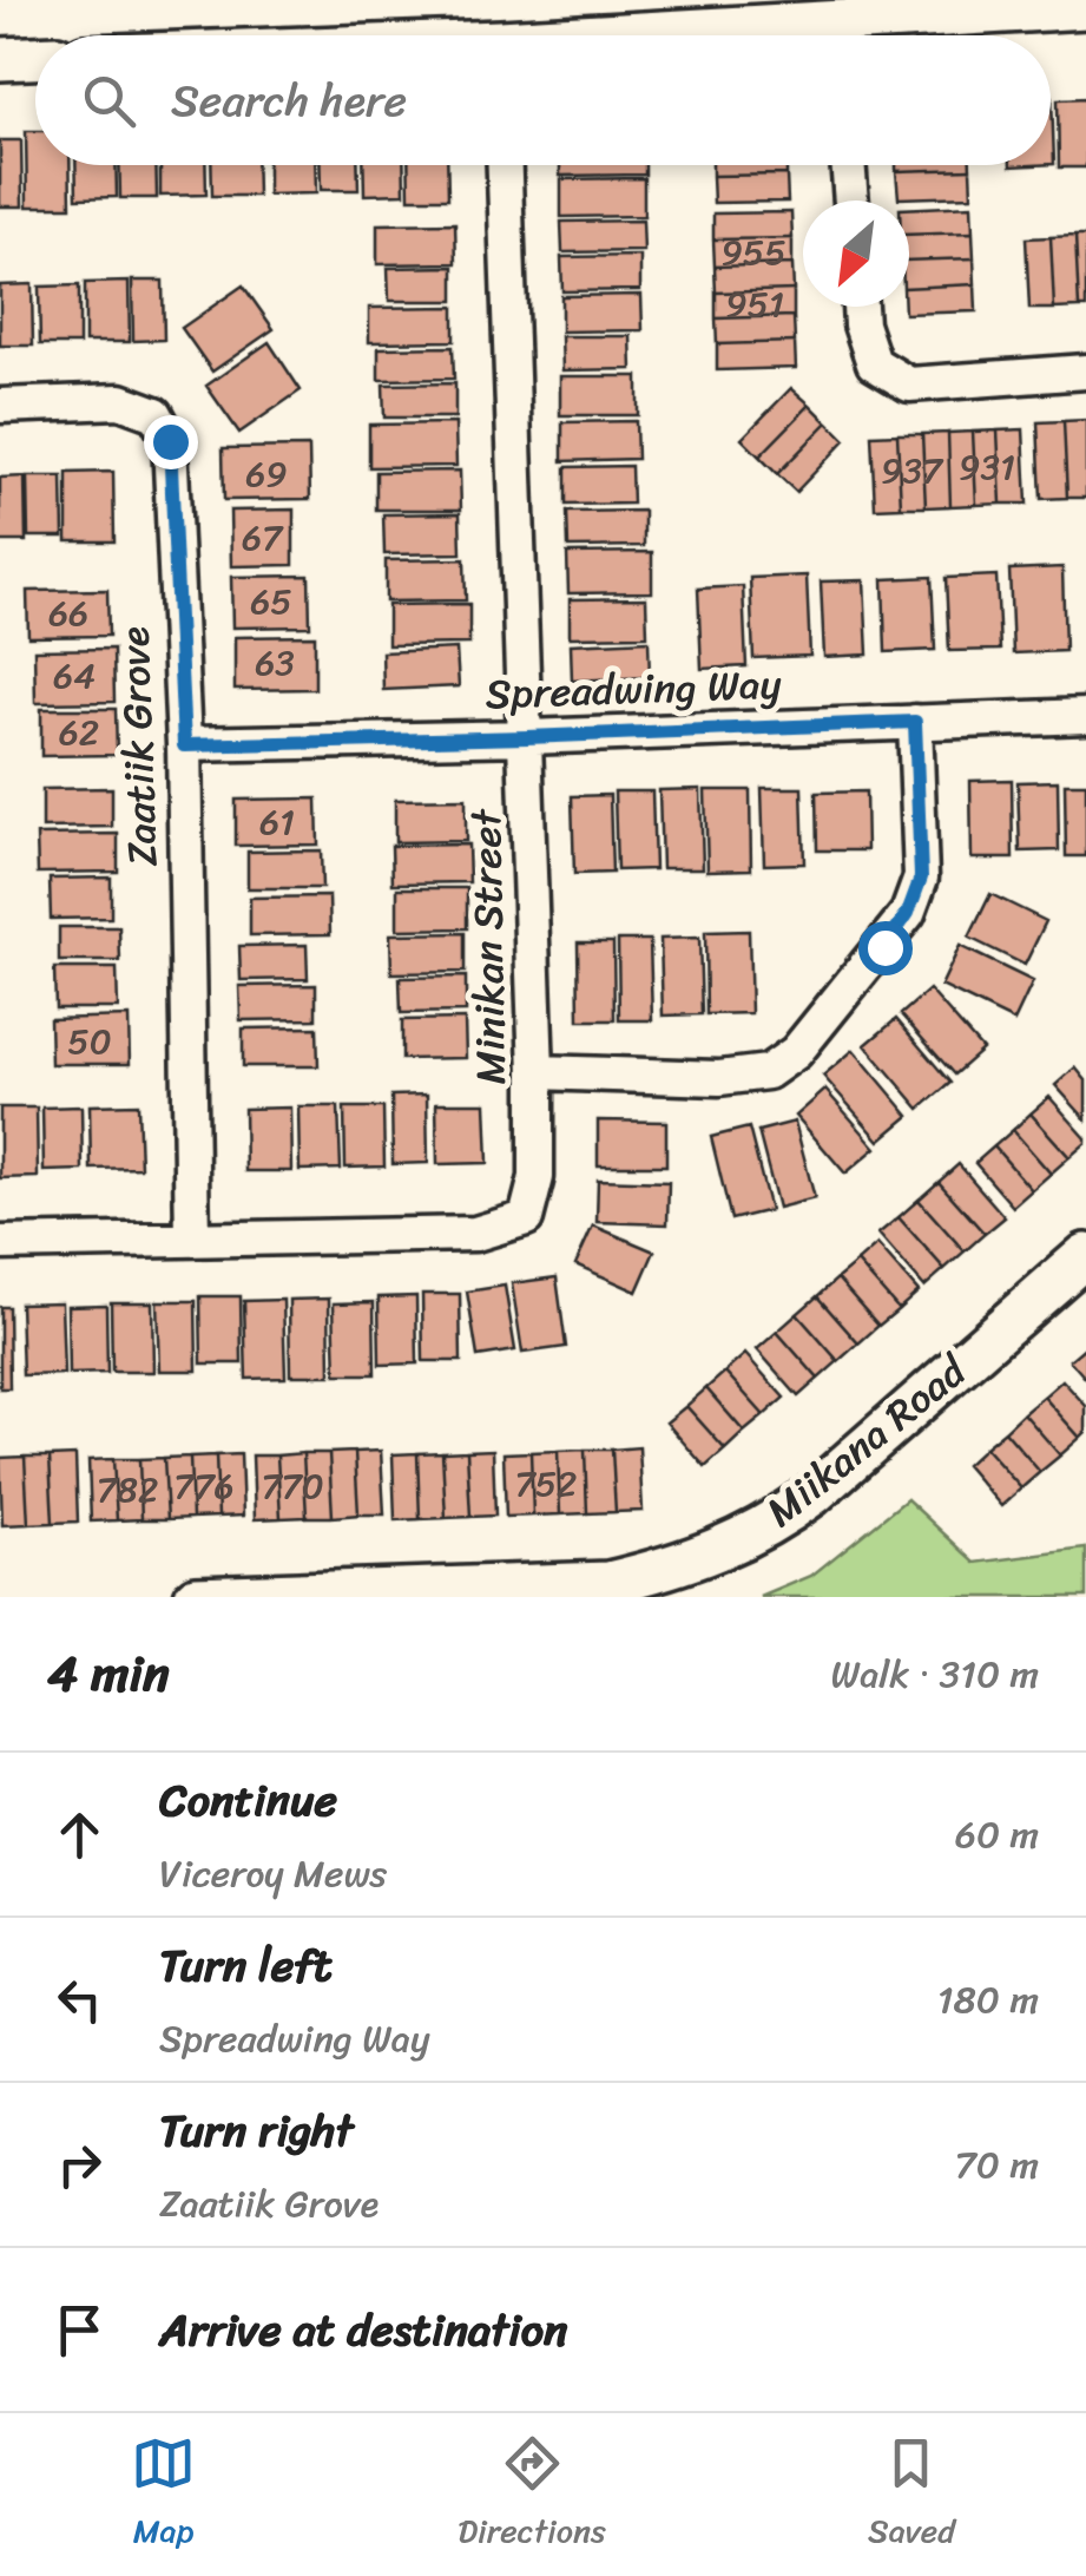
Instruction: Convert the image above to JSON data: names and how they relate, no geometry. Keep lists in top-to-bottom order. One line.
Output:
{"streets":{"street":["Spreadwing Way","Zaatiik Grove","Minikan Street","Miikana Road"]},"crossings":[["Spreadwing Way","Zaatiik Grove"],["Spreadwing Way","Minikan Street"],["Zaatiik Grove","Minikan Street"]],"house_numbers":["955","951","931","937","69","67","65","66","63","64","62","61","50","752","776","770","782"],"north":"bottom left","page":{"search":"Search here","heading":["4 min","Walk · 310 m"],"list":[["Continue","Viceroy Mews","60 m"],["Turn left","Spreadwing Way","180 m"],["Turn right","Zaatiik Grove","70 m"],"Arrive at destination"],"nav":["Map","Directions","Saved"]}}
